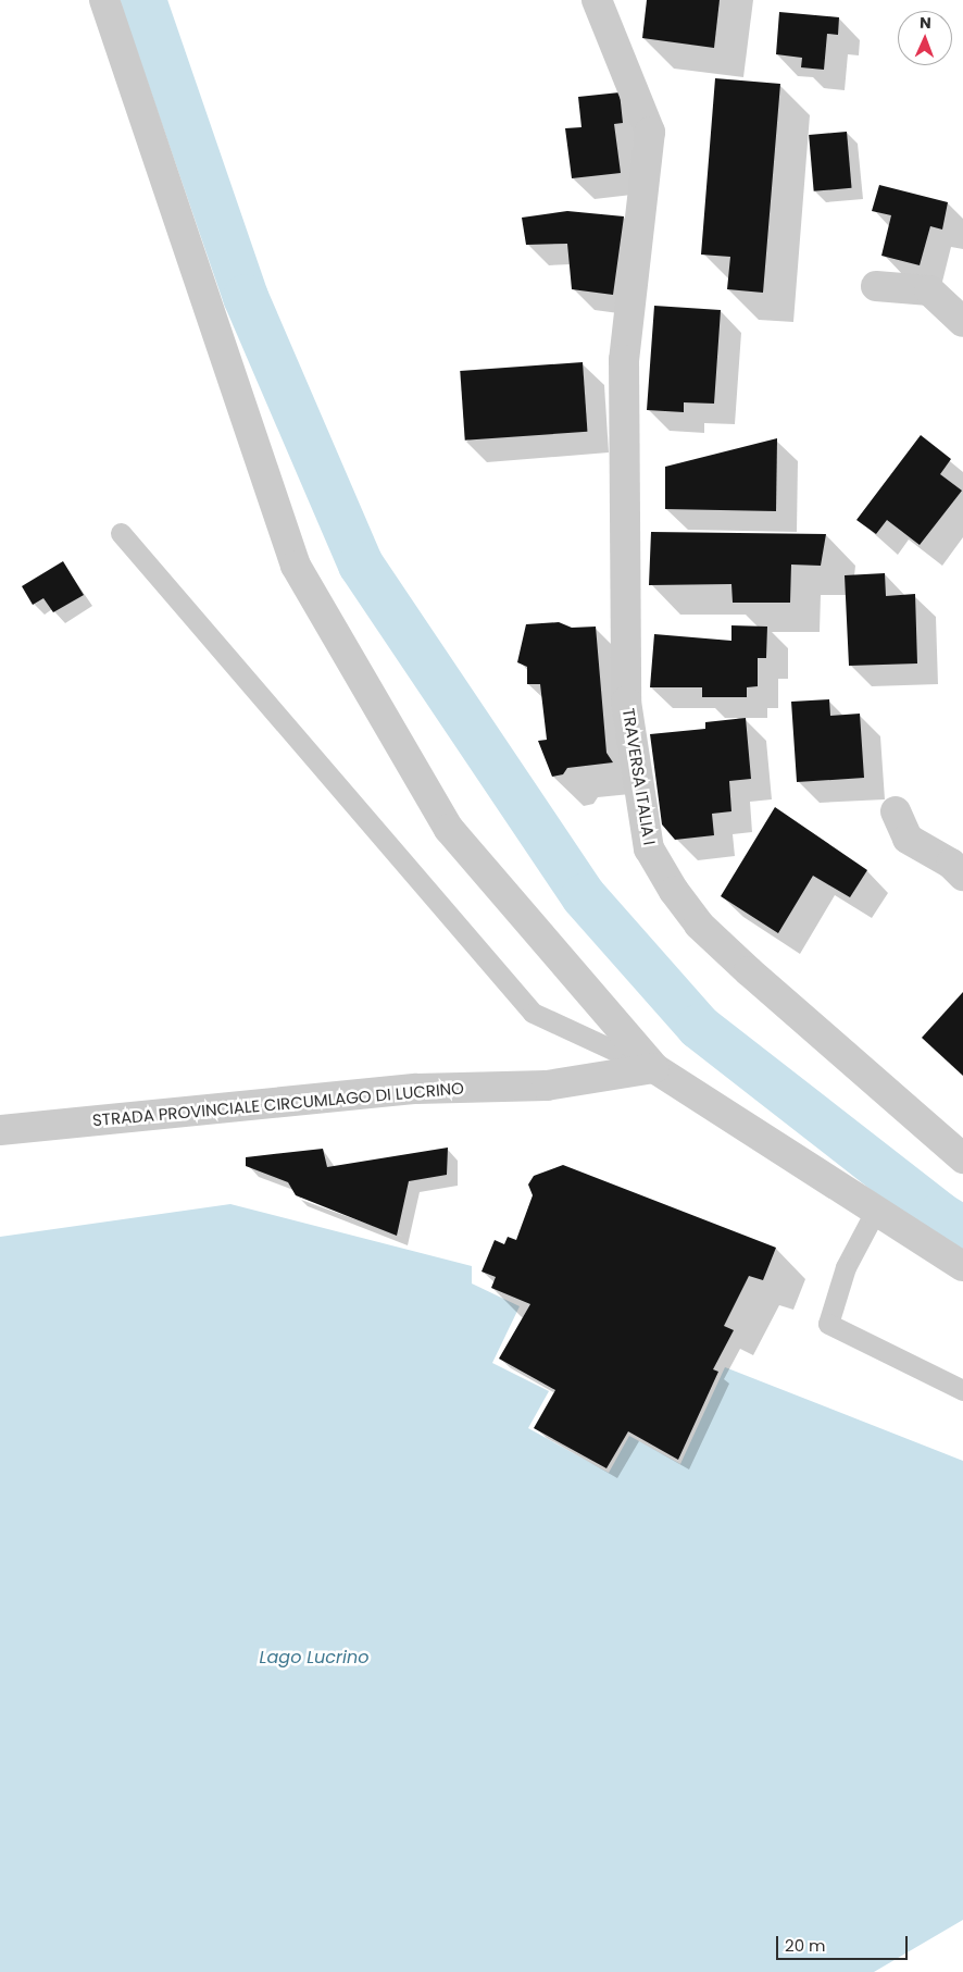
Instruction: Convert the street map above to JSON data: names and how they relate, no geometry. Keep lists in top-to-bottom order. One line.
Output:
{"streets":{"street":["TRAVERSA ITALIA I","STRADA PROVINCIALE CIRCUMLAGO DI LUCRINO"]},"water":["Lago Lucrino"],"scale_bar":"20 m","north":"top"}
